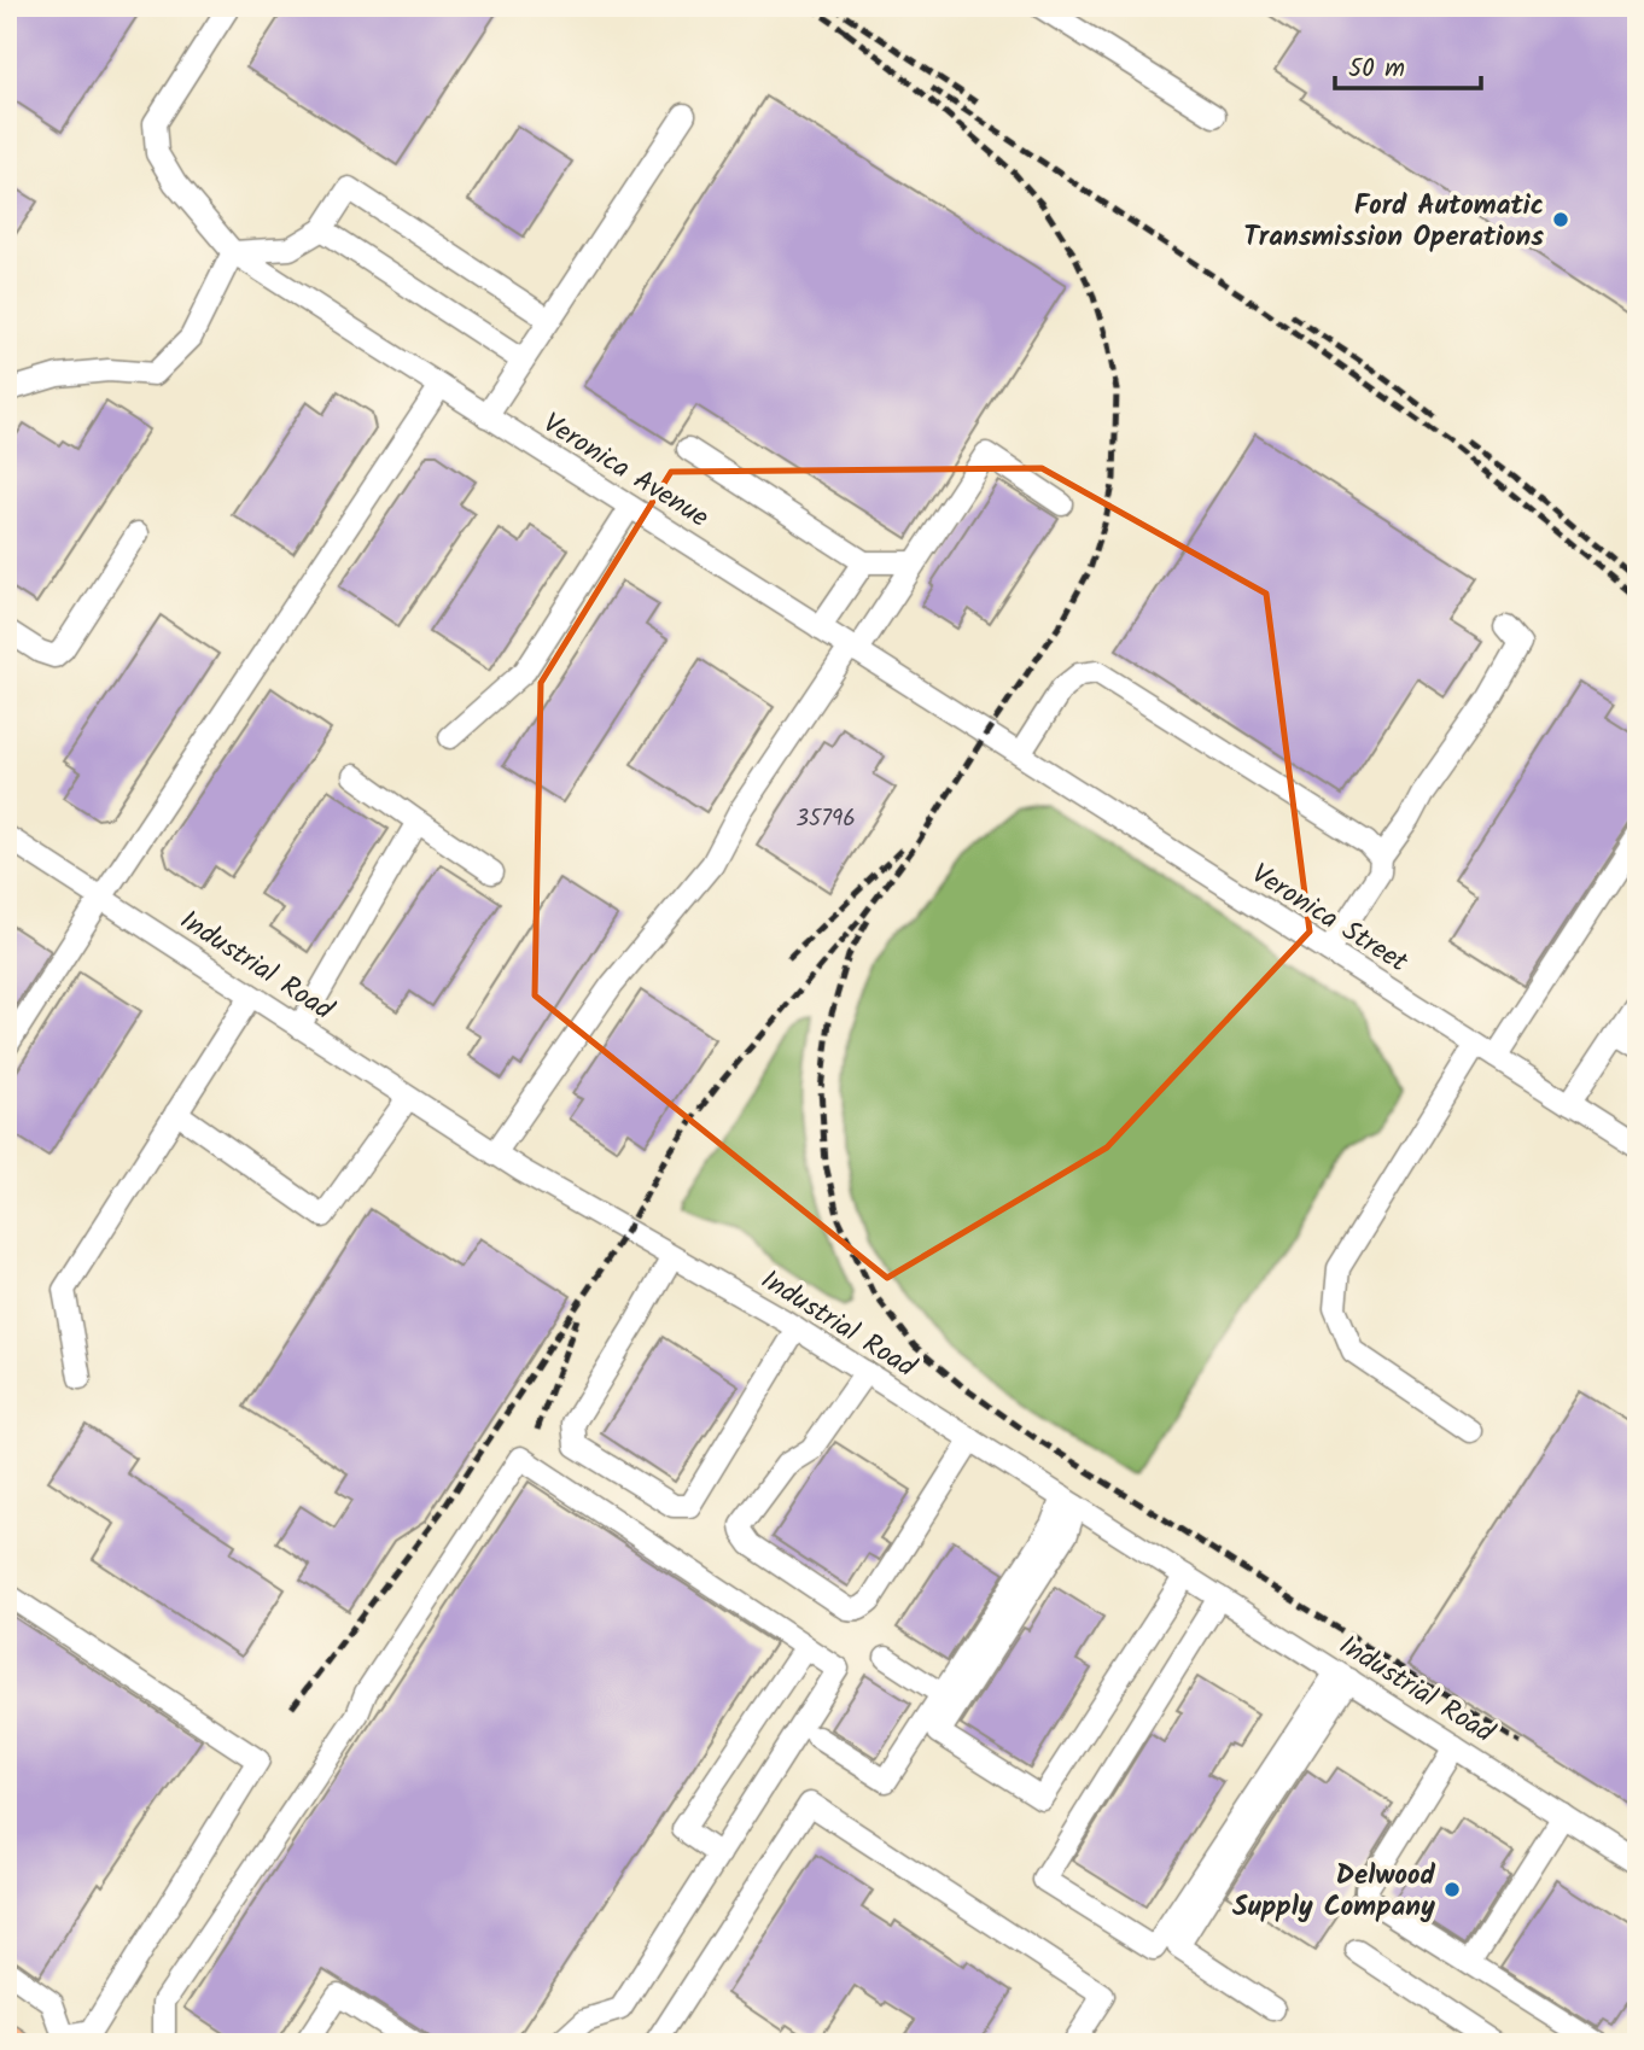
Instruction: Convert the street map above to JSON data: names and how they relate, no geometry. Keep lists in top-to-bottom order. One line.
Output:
{"streets":{"street":["Veronica Avenue","Veronica Street","Industrial Road"]},"crossings":[["Veronica Avenue","Veronica Street"]],"places":["Ford Automatic Transmission Operations","Delwood Supply Company"],"house_numbers":["35796"],"scale_bar":"50 m"}
